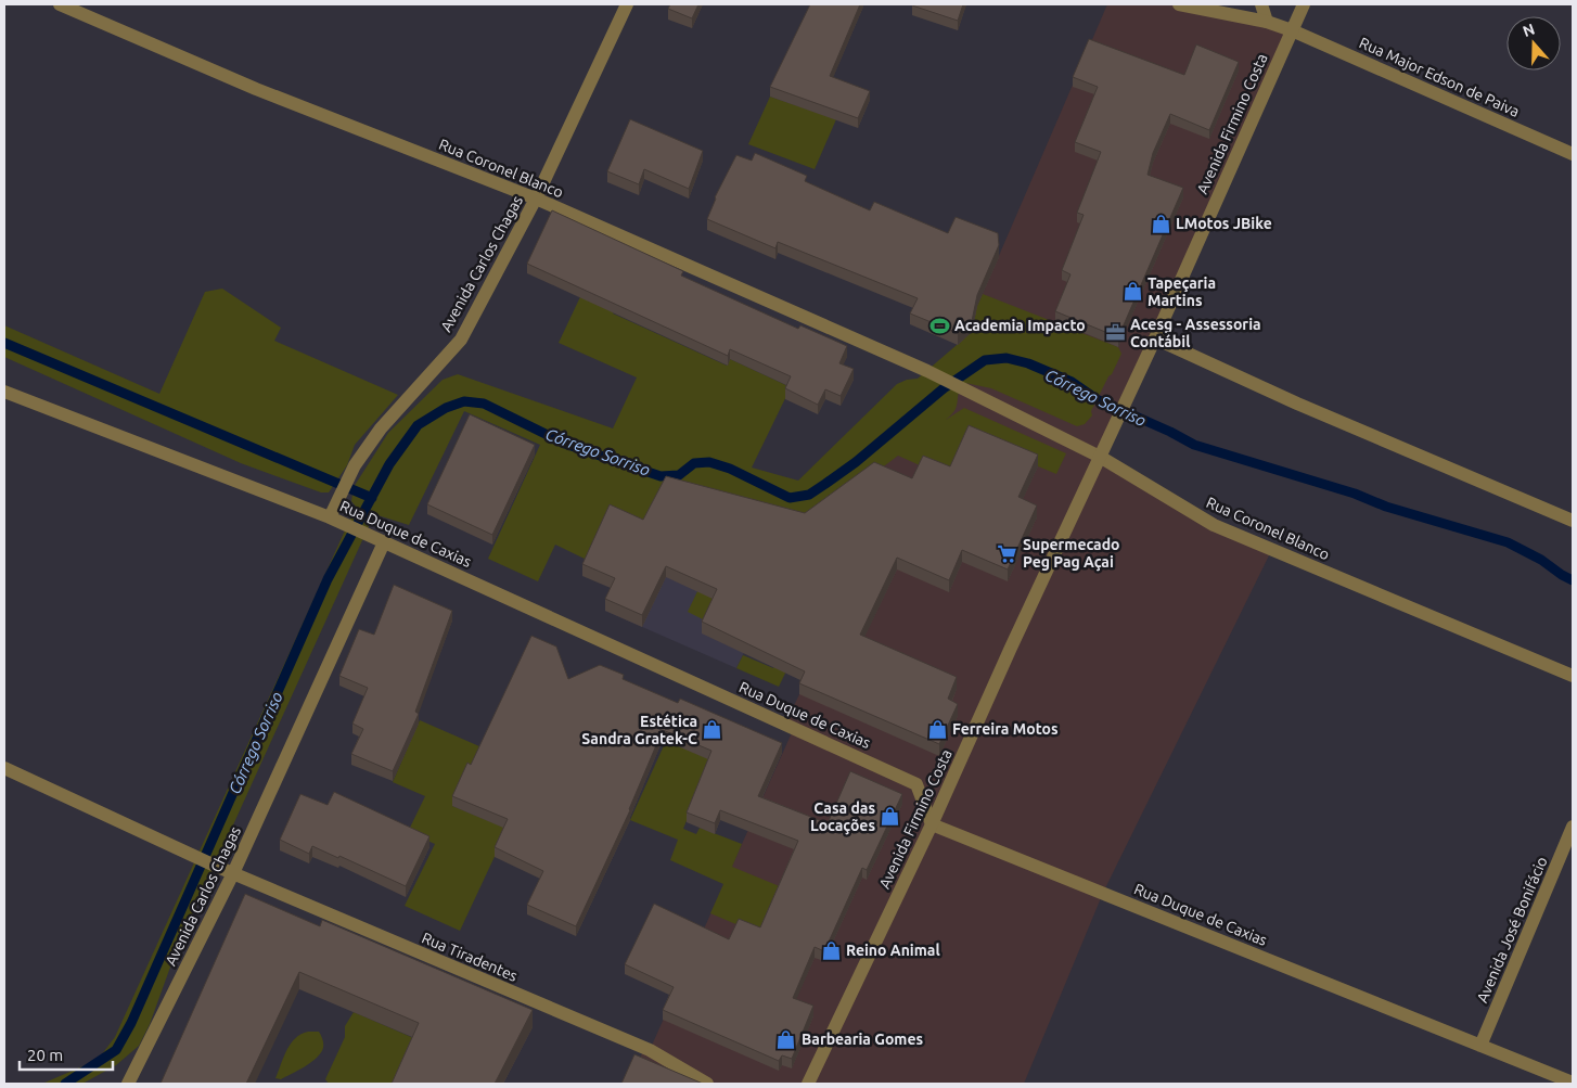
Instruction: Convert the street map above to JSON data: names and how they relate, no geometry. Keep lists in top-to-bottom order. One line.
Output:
{"streets":{"street":["Rua Major Edson de Paiva","Avenida Firmino Costa","Rua Coronel Blanco","Avenida Carlos Chagas","Rua Duque de Caxias","Avenida José Bonifácio","Rua Tiradentes"]},"crossings":[["Rua Major Edson de Paiva","Avenida Firmino Costa"],["Avenida Firmino Costa","Rua Coronel Blanco"],["Avenida Firmino Costa","Rua Duque de Caxias"],["Rua Coronel Blanco","Avenida Carlos Chagas"],["Avenida Carlos Chagas","Rua Duque de Caxias"],["Avenida Carlos Chagas","Rua Tiradentes"],["Rua Duque de Caxias","Avenida José Bonifácio"]],"water":["Córrego Sorriso"],"places":{"shop":["LMotos JBike","Tapeçaria Martins","Ferreira Motos","Estética Sandra Gratek-C","Casa das Locações","Reino Animal","Barbearia Gomes"],"sports":["Academia Impacto"],"office":["Acesg - Assessoria Contábil"],"supermarket":["Supermecado Peg Pag Açai"]},"scale_bar":"20 m","north":"top"}
